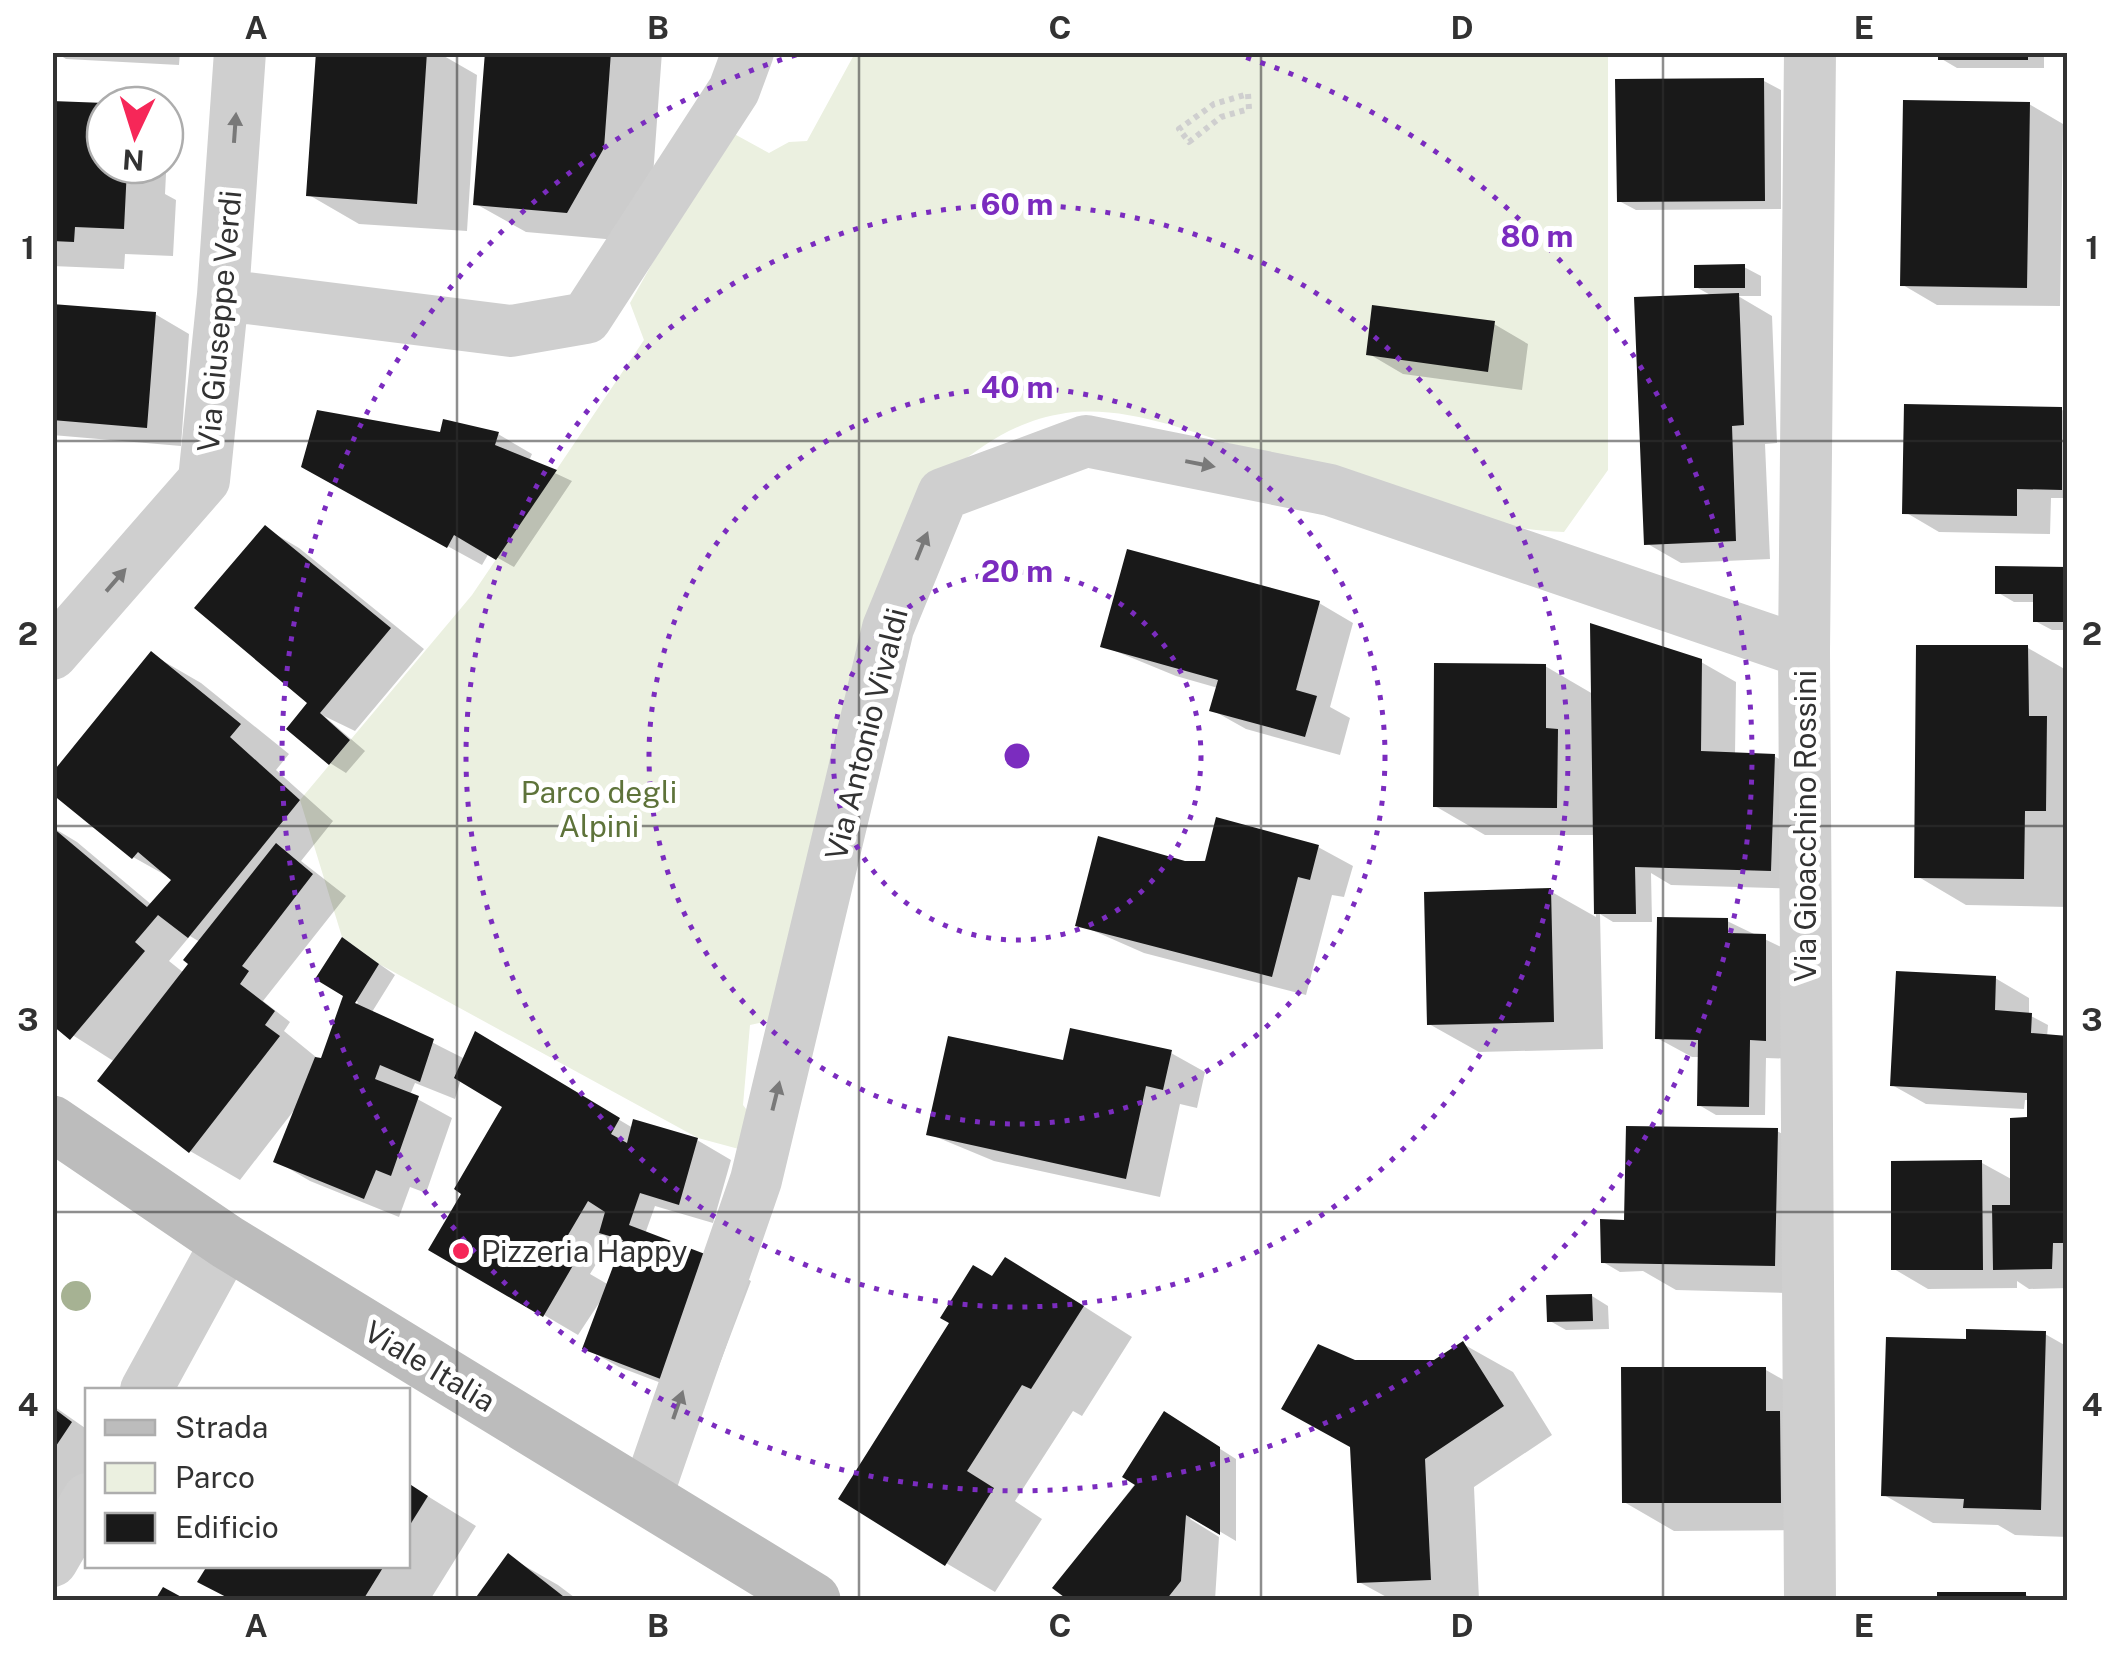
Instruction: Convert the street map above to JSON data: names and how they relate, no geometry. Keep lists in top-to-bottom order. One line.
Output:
{"streets":{"main road":["Viale Italia"],"street":["Via Giuseppe Verdi","Via Antonio Vivaldi","Via Gioacchino Rossini"]},"crossings":[["Via Antonio Vivaldi","Via Gioacchino Rossini"],["Via Antonio Vivaldi","Viale Italia"]],"one_way":["Via Giuseppe Verdi"],"parks":["Parco degli Alpini"],"places":["Pizzeria Happy"],"legend":["Strada","Parco","Edificio"],"north":"bottom","grid":{"columns":["A","B","C","D","E"],"rows":["1","2","3","4"]},"rings":["60 m","80 m","40 m","20 m"]}
